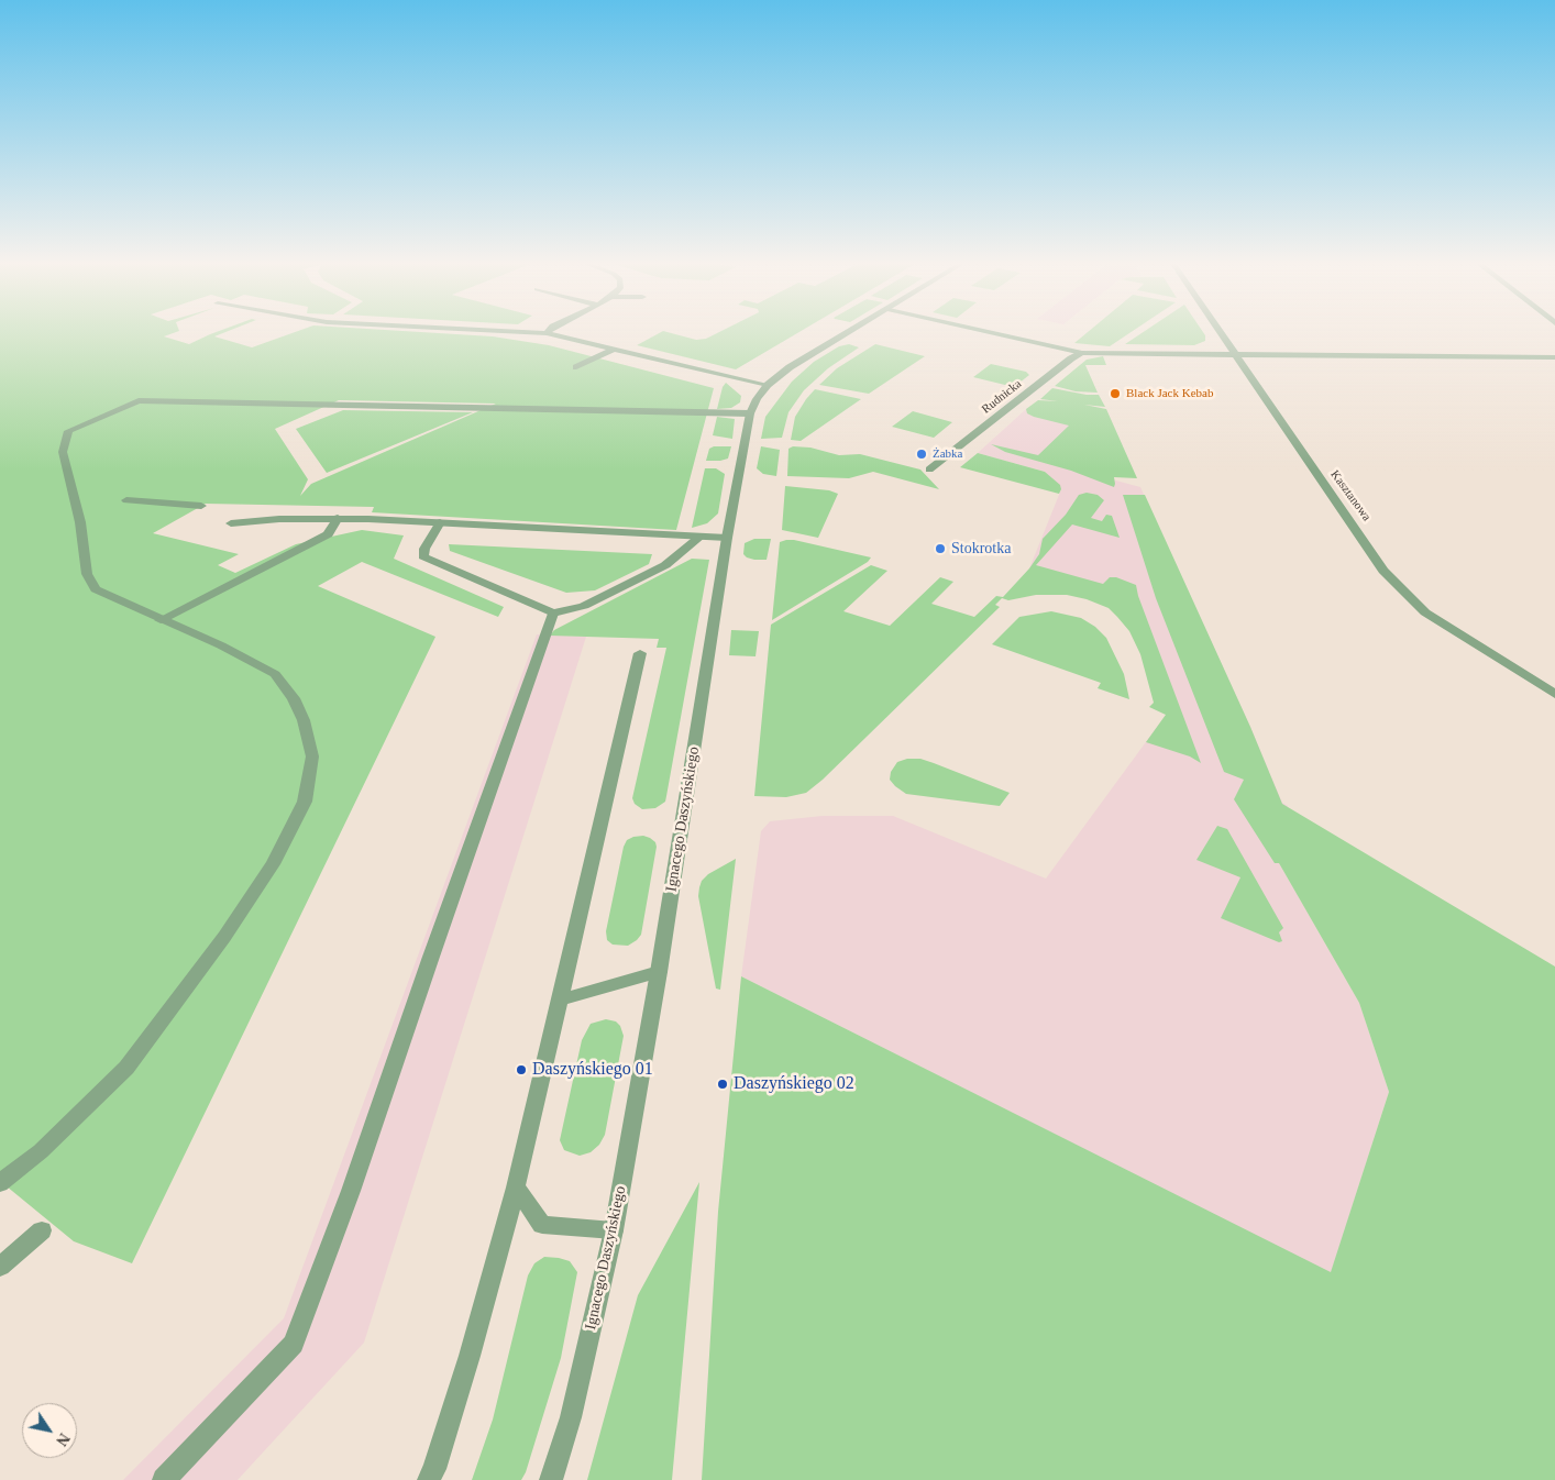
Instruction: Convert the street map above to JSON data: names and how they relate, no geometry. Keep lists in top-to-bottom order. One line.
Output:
{"streets":{"street":["Rudnicka","Kasztanowa","Ignacego Daszyńskiego"]},"places":["Black Jack Kebab","Żabka","Stokrotka","Daszyńskiego 01","Daszyńskiego 02"],"north":"bottom right"}
